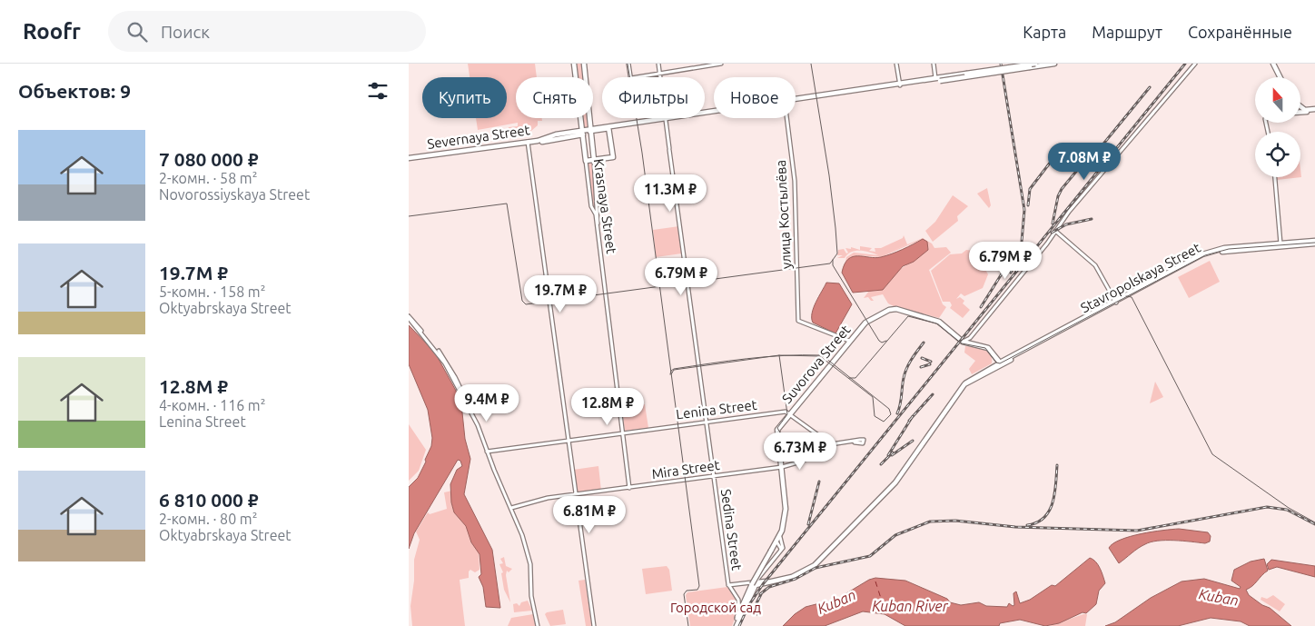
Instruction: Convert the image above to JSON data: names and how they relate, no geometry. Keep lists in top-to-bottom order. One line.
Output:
{"streets":{"main road":["Severnaya Street","Krasnaya Street","улица Костылёва","Stavropolskaya Street","Suvorova Street","Lenina Street","Mira Street","Sedina Street"]},"crossings":[["Severnaya Street","Krasnaya Street"],["Krasnaya Street","Lenina Street"],["Krasnaya Street","Mira Street"],["Suvorova Street","Lenina Street"],["Suvorova Street","Mira Street"],["Suvorova Street","Sedina Street"],["Lenina Street","Mira Street"],["Lenina Street","Sedina Street"],["Mira Street","Sedina Street"]],"water":["Kuban","Kuban River"],"parks":["Городской сад"],"north":"top","page":{"header":"Roofr","search":"Поиск","nav":["Карта","Маршрут","Сохранённые"],"heading":"Объектов: 9","chip":["Купить","Снять","Фильтры","Новое"],"list":[{"name":"7 080 000 ₽","note":"2-комн. · 58 m² · Novorossiyskaya Street"},{"name":"19.7M ₽","note":"5-комн. · 158 m² · Oktyabrskaya Street"},{"name":"12.8M ₽","note":"4-комн. · 116 m² · Lenina Street"},{"name":"6 810 000 ₽","note":"2-комн. · 80 m² · Oktyabrskaya Street"}],"price":["7.08M ₽","11.3M ₽","6.79M ₽","6.79M ₽","19.7M ₽","9.4M ₽","12.8M ₽","6.73M ₽","6.81M ₽"]}}
